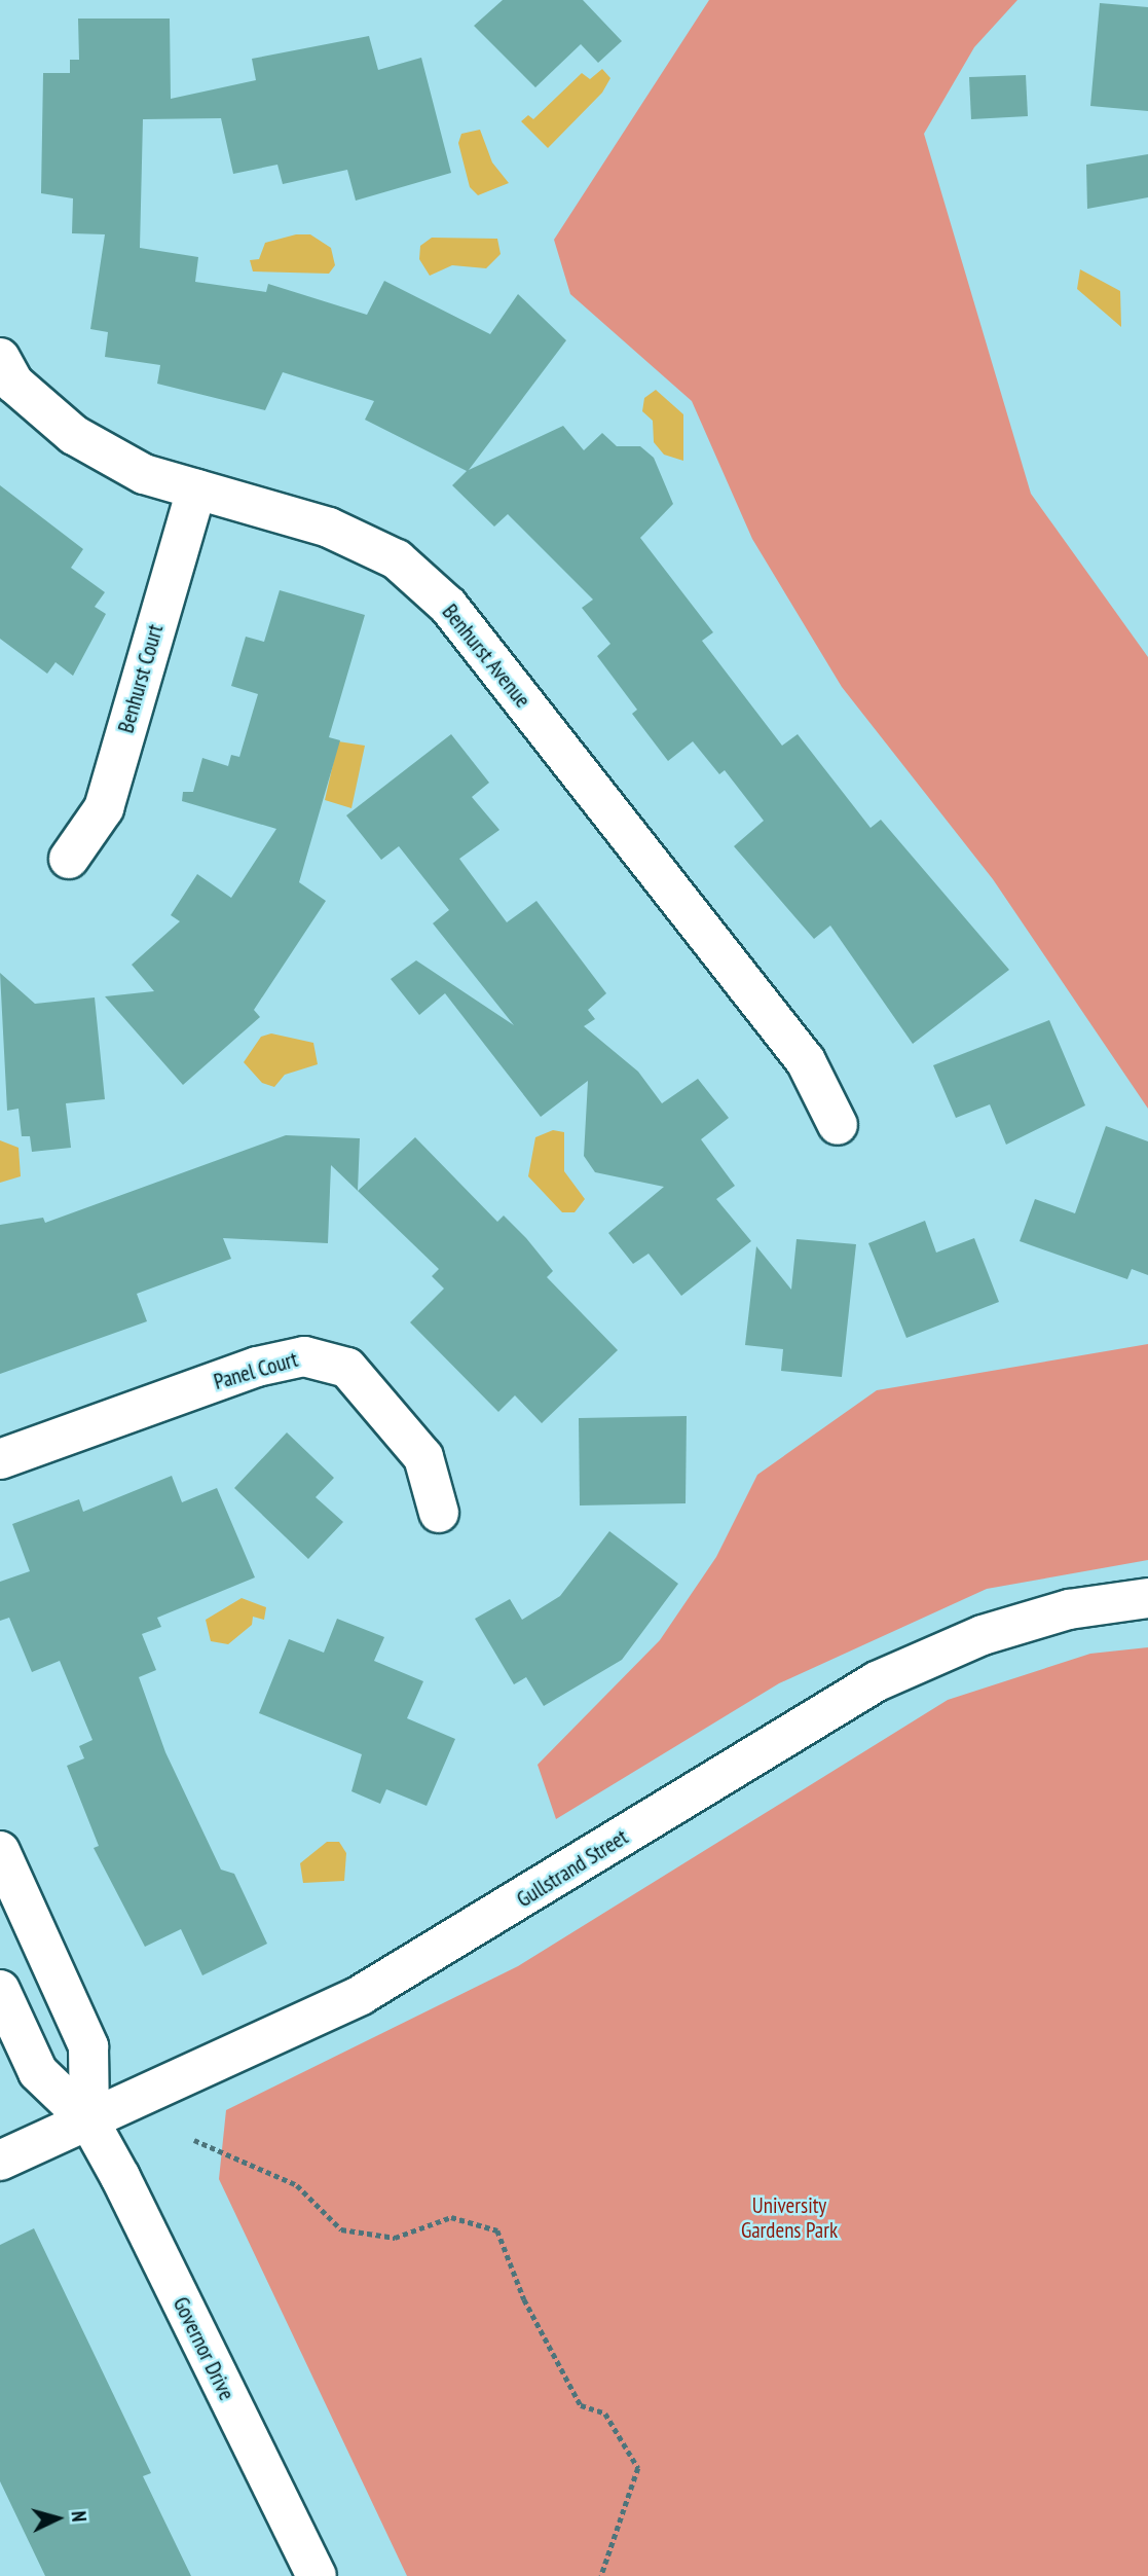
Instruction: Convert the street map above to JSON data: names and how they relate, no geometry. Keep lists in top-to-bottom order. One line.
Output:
{"streets":{"street":["Benhurst Avenue","Benhurst Court","Panel Court","Gullstrand Street","Governor Drive"]},"crossings":[["Benhurst Avenue","Benhurst Court"],["Gullstrand Street","Governor Drive"]],"parks":["University Gardens Park"],"north":"right"}
